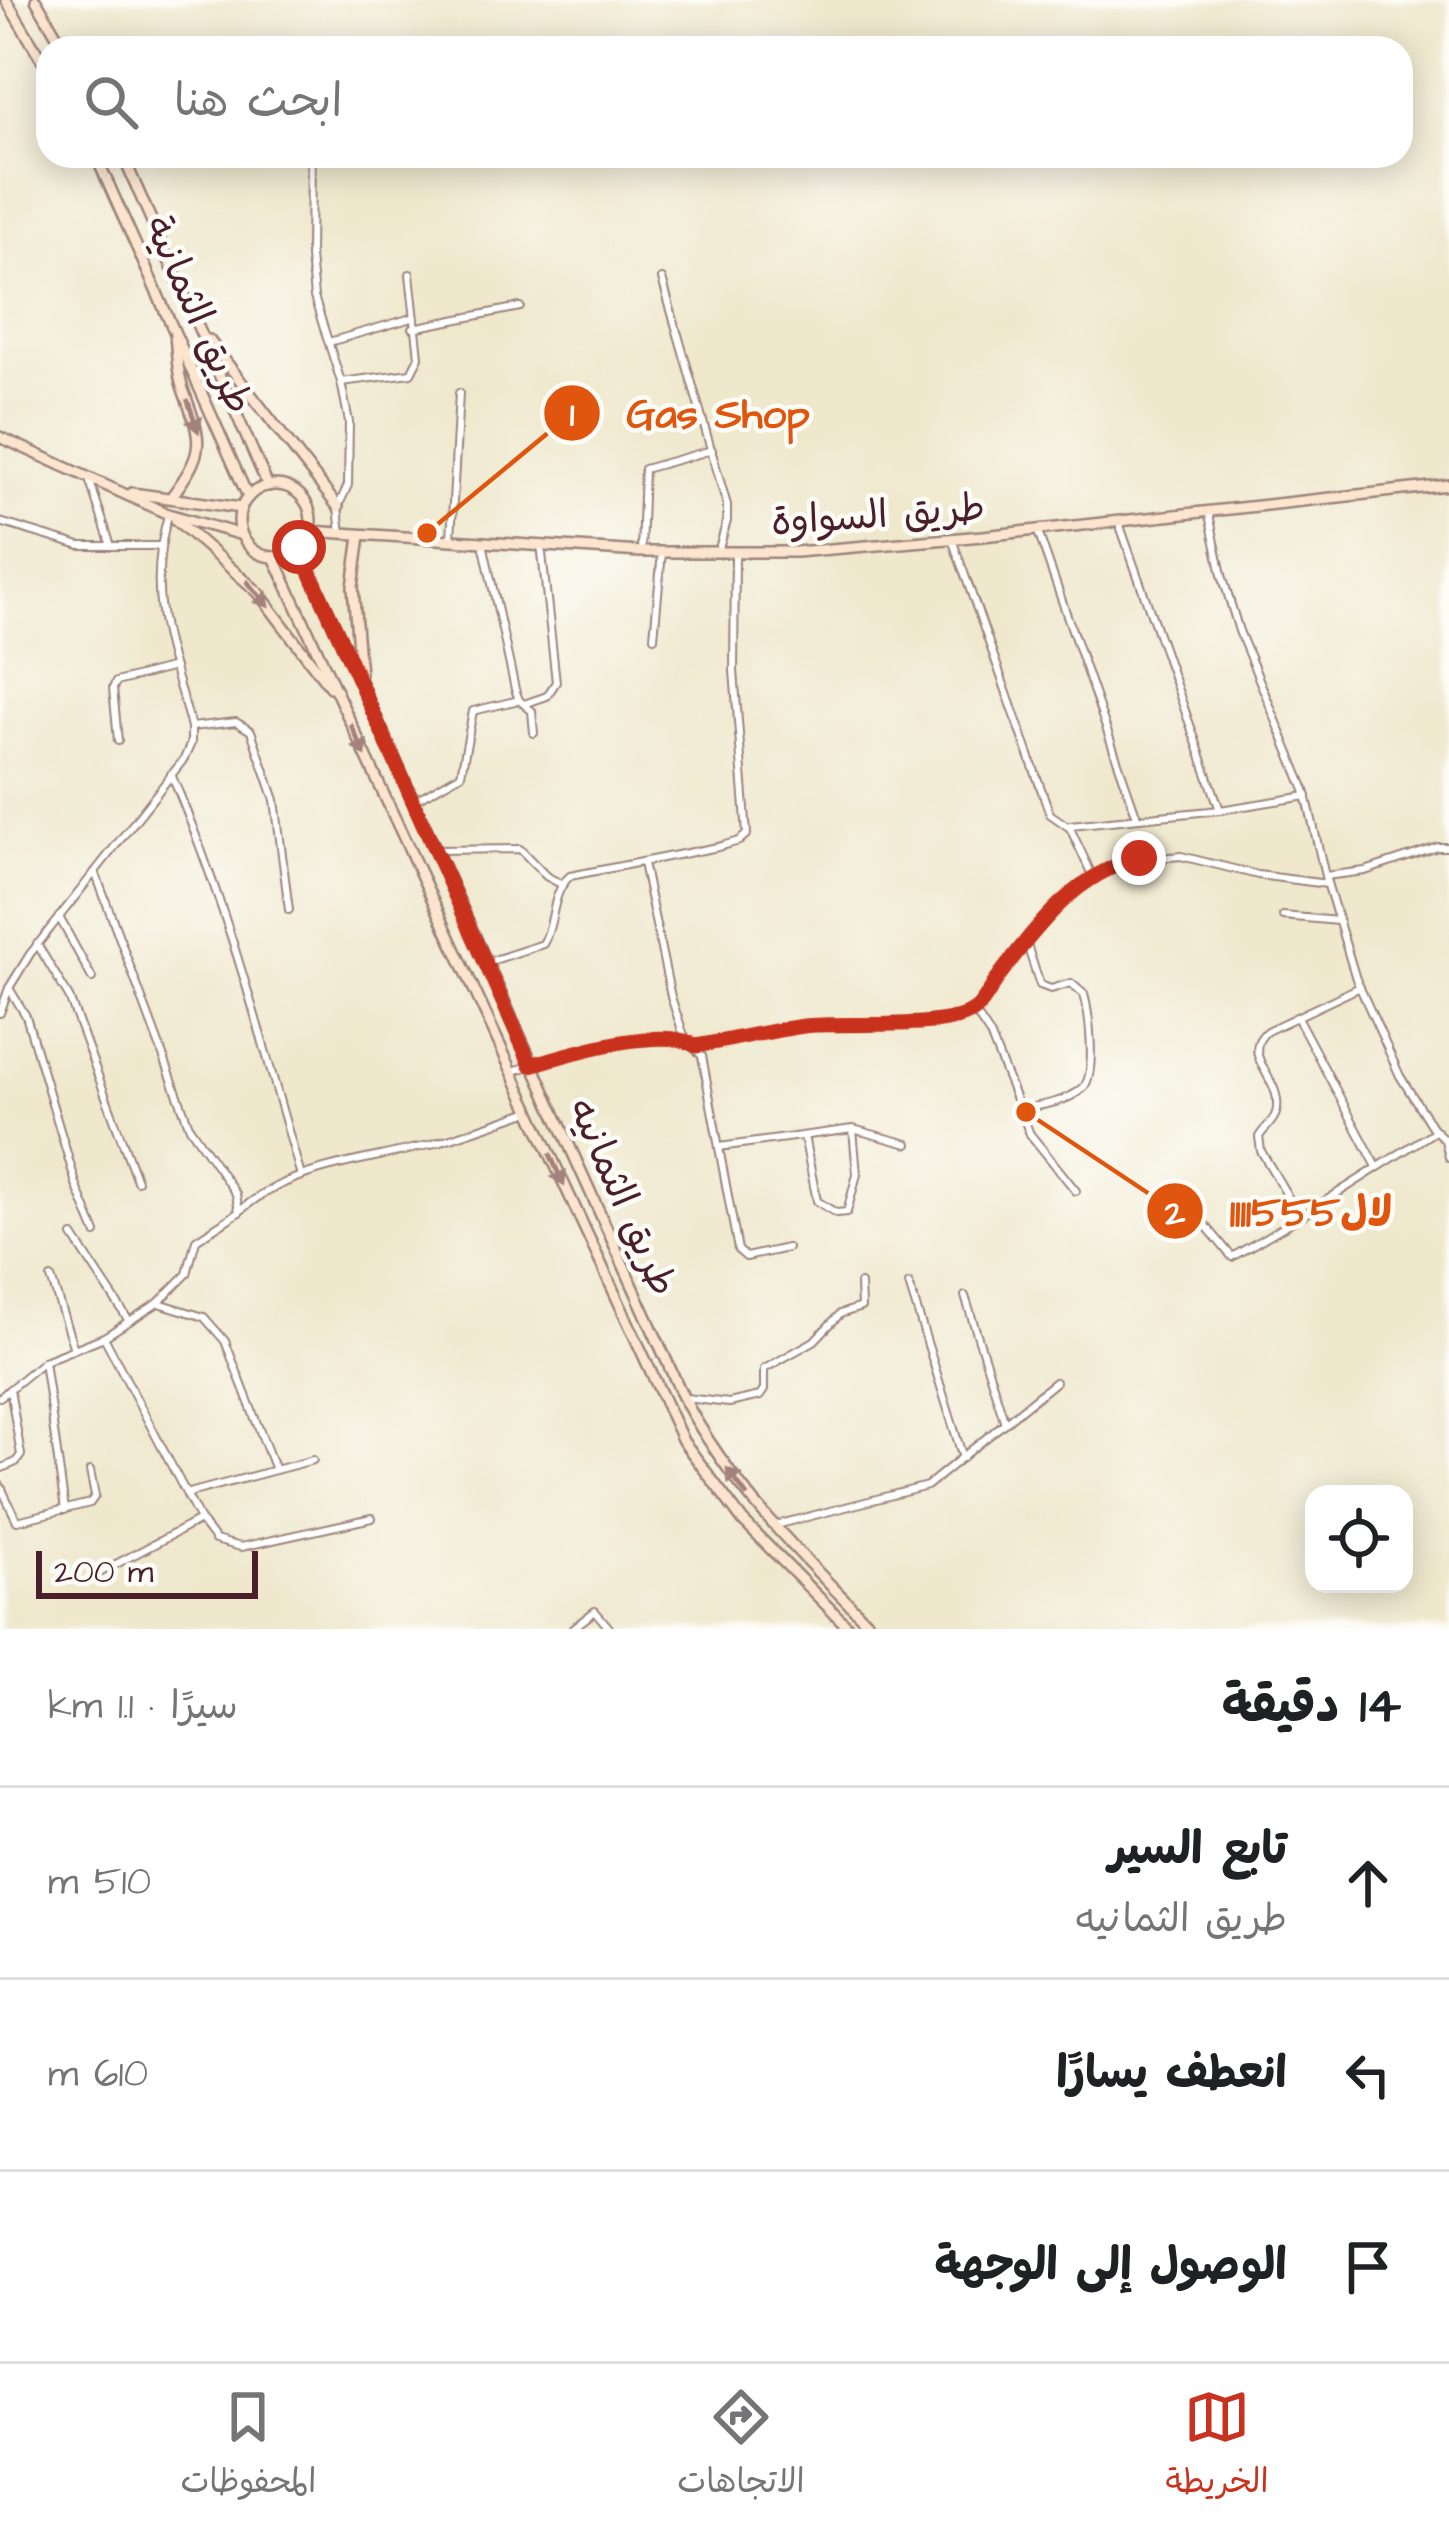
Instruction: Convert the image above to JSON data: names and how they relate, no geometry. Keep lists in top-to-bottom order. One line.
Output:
{"streets":{"street":["طريق الثمانية","طريق السواوة","طريق الثمانيه"]},"crossings":[["طريق الثمانية","طريق السواوة"],["طريق الثمانية","طريق الثمانيه"],["طريق السواوة","طريق الثمانيه"]],"places":["Gas Shop","1111555لال"],"scale_bar":"200 m","page":{"search":"ابحث هنا","scale":"200 m","heading":["14 دقيقة","سيرًا · 1.1 km"],"list":[["تابع السير","طريق الثمانيه","510 m"],["انعطف يسارًا","610 m"],"الوصول إلى الوجهة"],"nav":["الخريطة","الاتجاهات","المحفوظات"]}}
